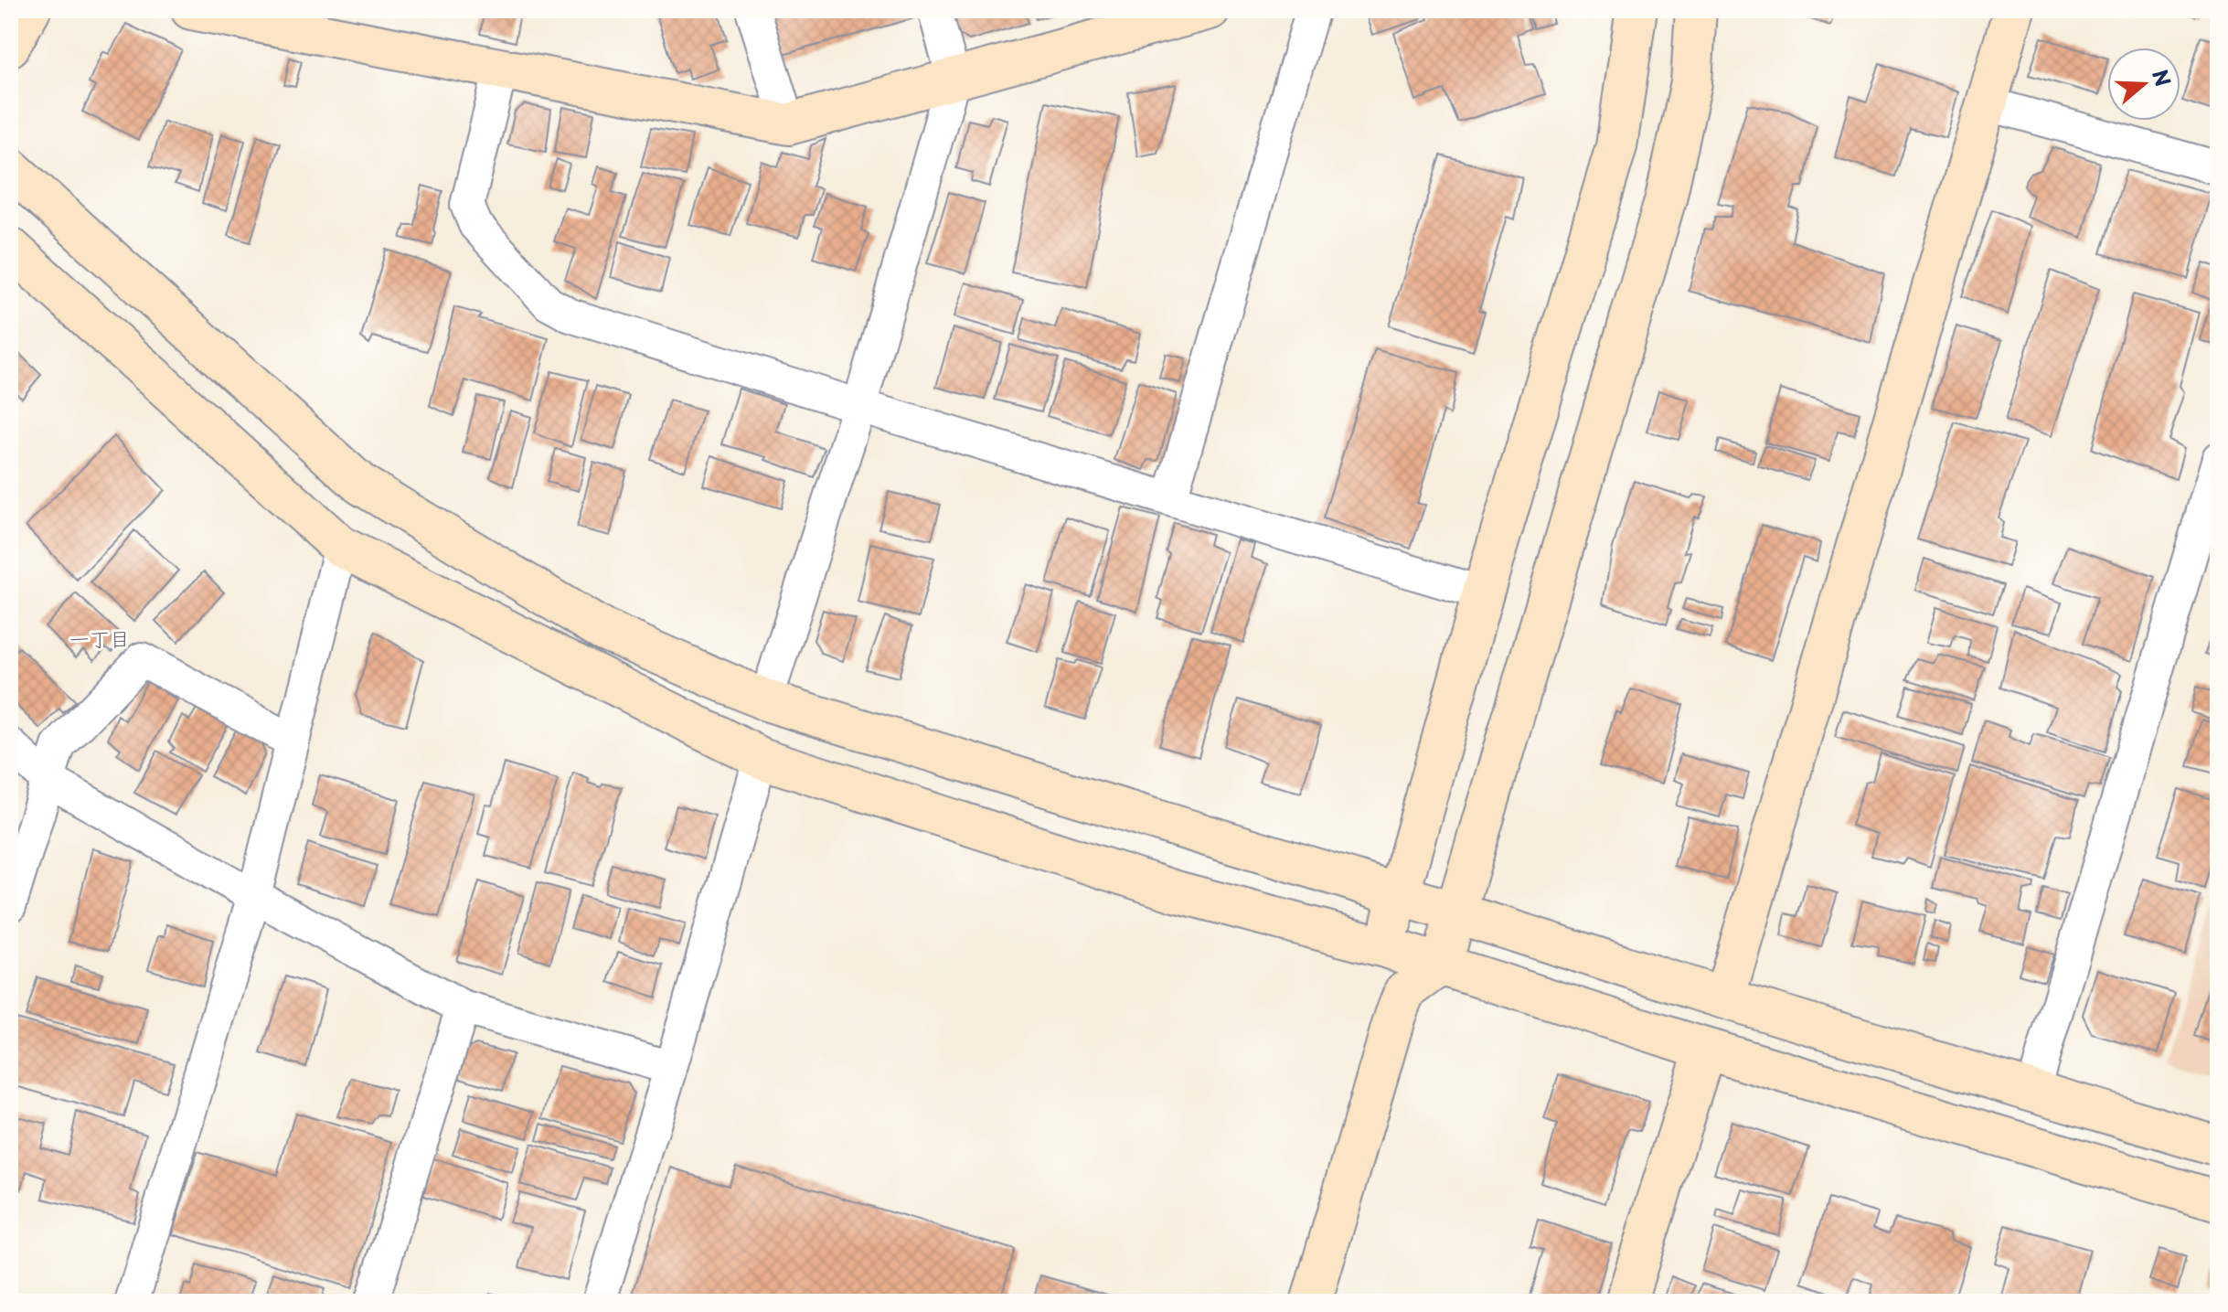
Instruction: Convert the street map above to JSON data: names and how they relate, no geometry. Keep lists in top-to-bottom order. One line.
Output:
{"districts":["一丁目"],"north":"right"}
